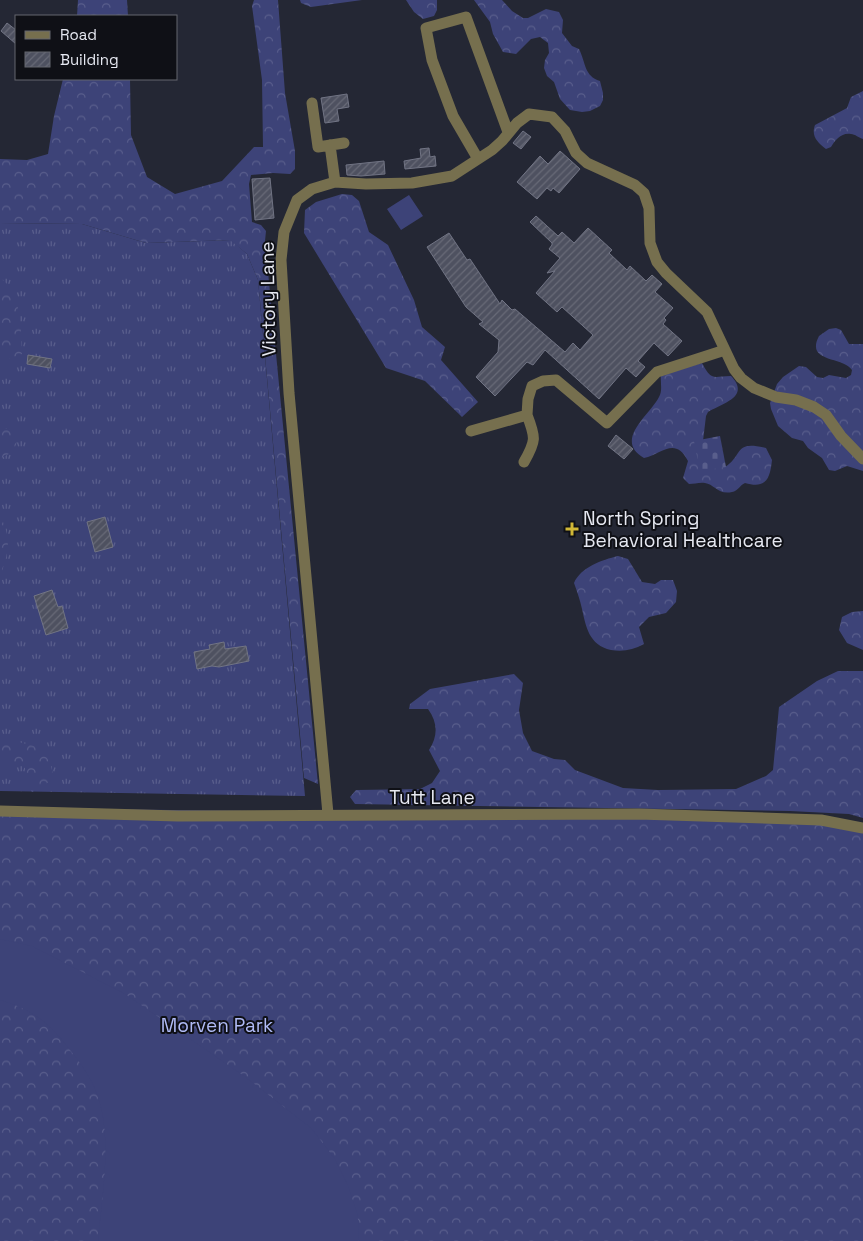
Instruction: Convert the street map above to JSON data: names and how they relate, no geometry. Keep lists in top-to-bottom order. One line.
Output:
{"streets":{"street":["Victory Lane","Tutt Lane"]},"crossings":[["Victory Lane","Tutt Lane"]],"parks":["Morven Park"],"places":{"health":["North Spring Behavioral Healthcare"]},"legend":["Road","Building"]}
